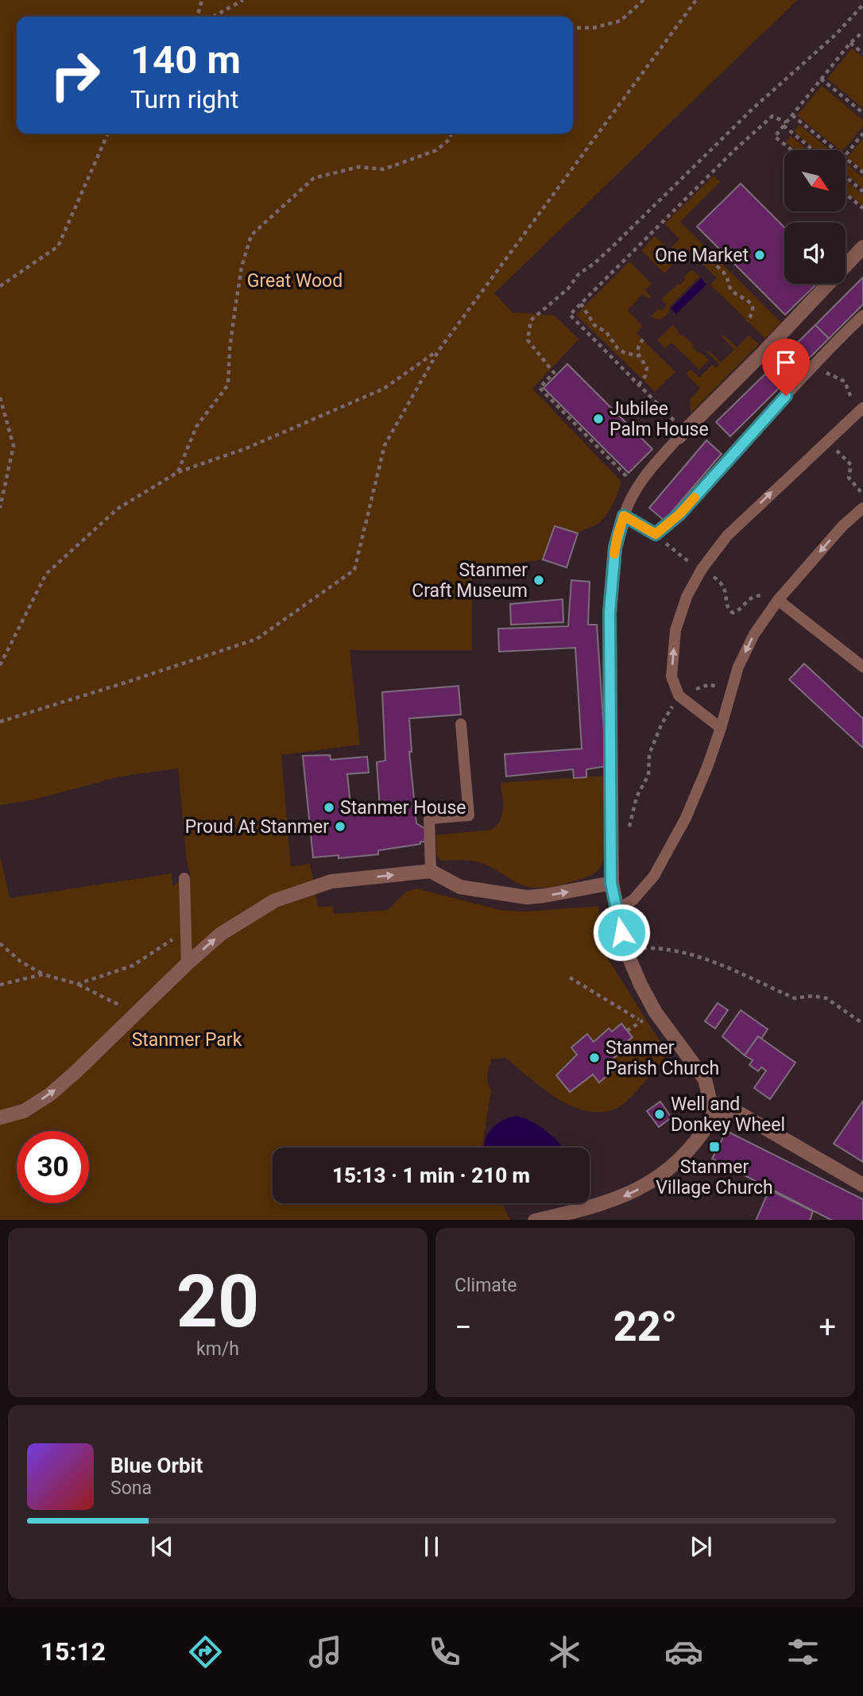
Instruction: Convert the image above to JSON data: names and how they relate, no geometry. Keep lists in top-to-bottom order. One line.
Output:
{"parks":["Great Wood","Stanmer Park"],"places":{"other":["One Market","Jubilee Palm House","Stanmer Craft Museum","Stanmer House","Proud At Stanmer","Stanmer Parish Church","Well and Donkey Wheel"],"transit":["Stanmer Village Church"]},"north":"bottom right","page":{"turn":["140 m","Turn right"],"limit":"30","trip":"15:13 · 1 min · 210 m","tile":[["20","km/h"],"Climate"],"heat":["−","22°","+"],"song":["Blue Orbit","Sona"],"tabs":"15:12"}}
